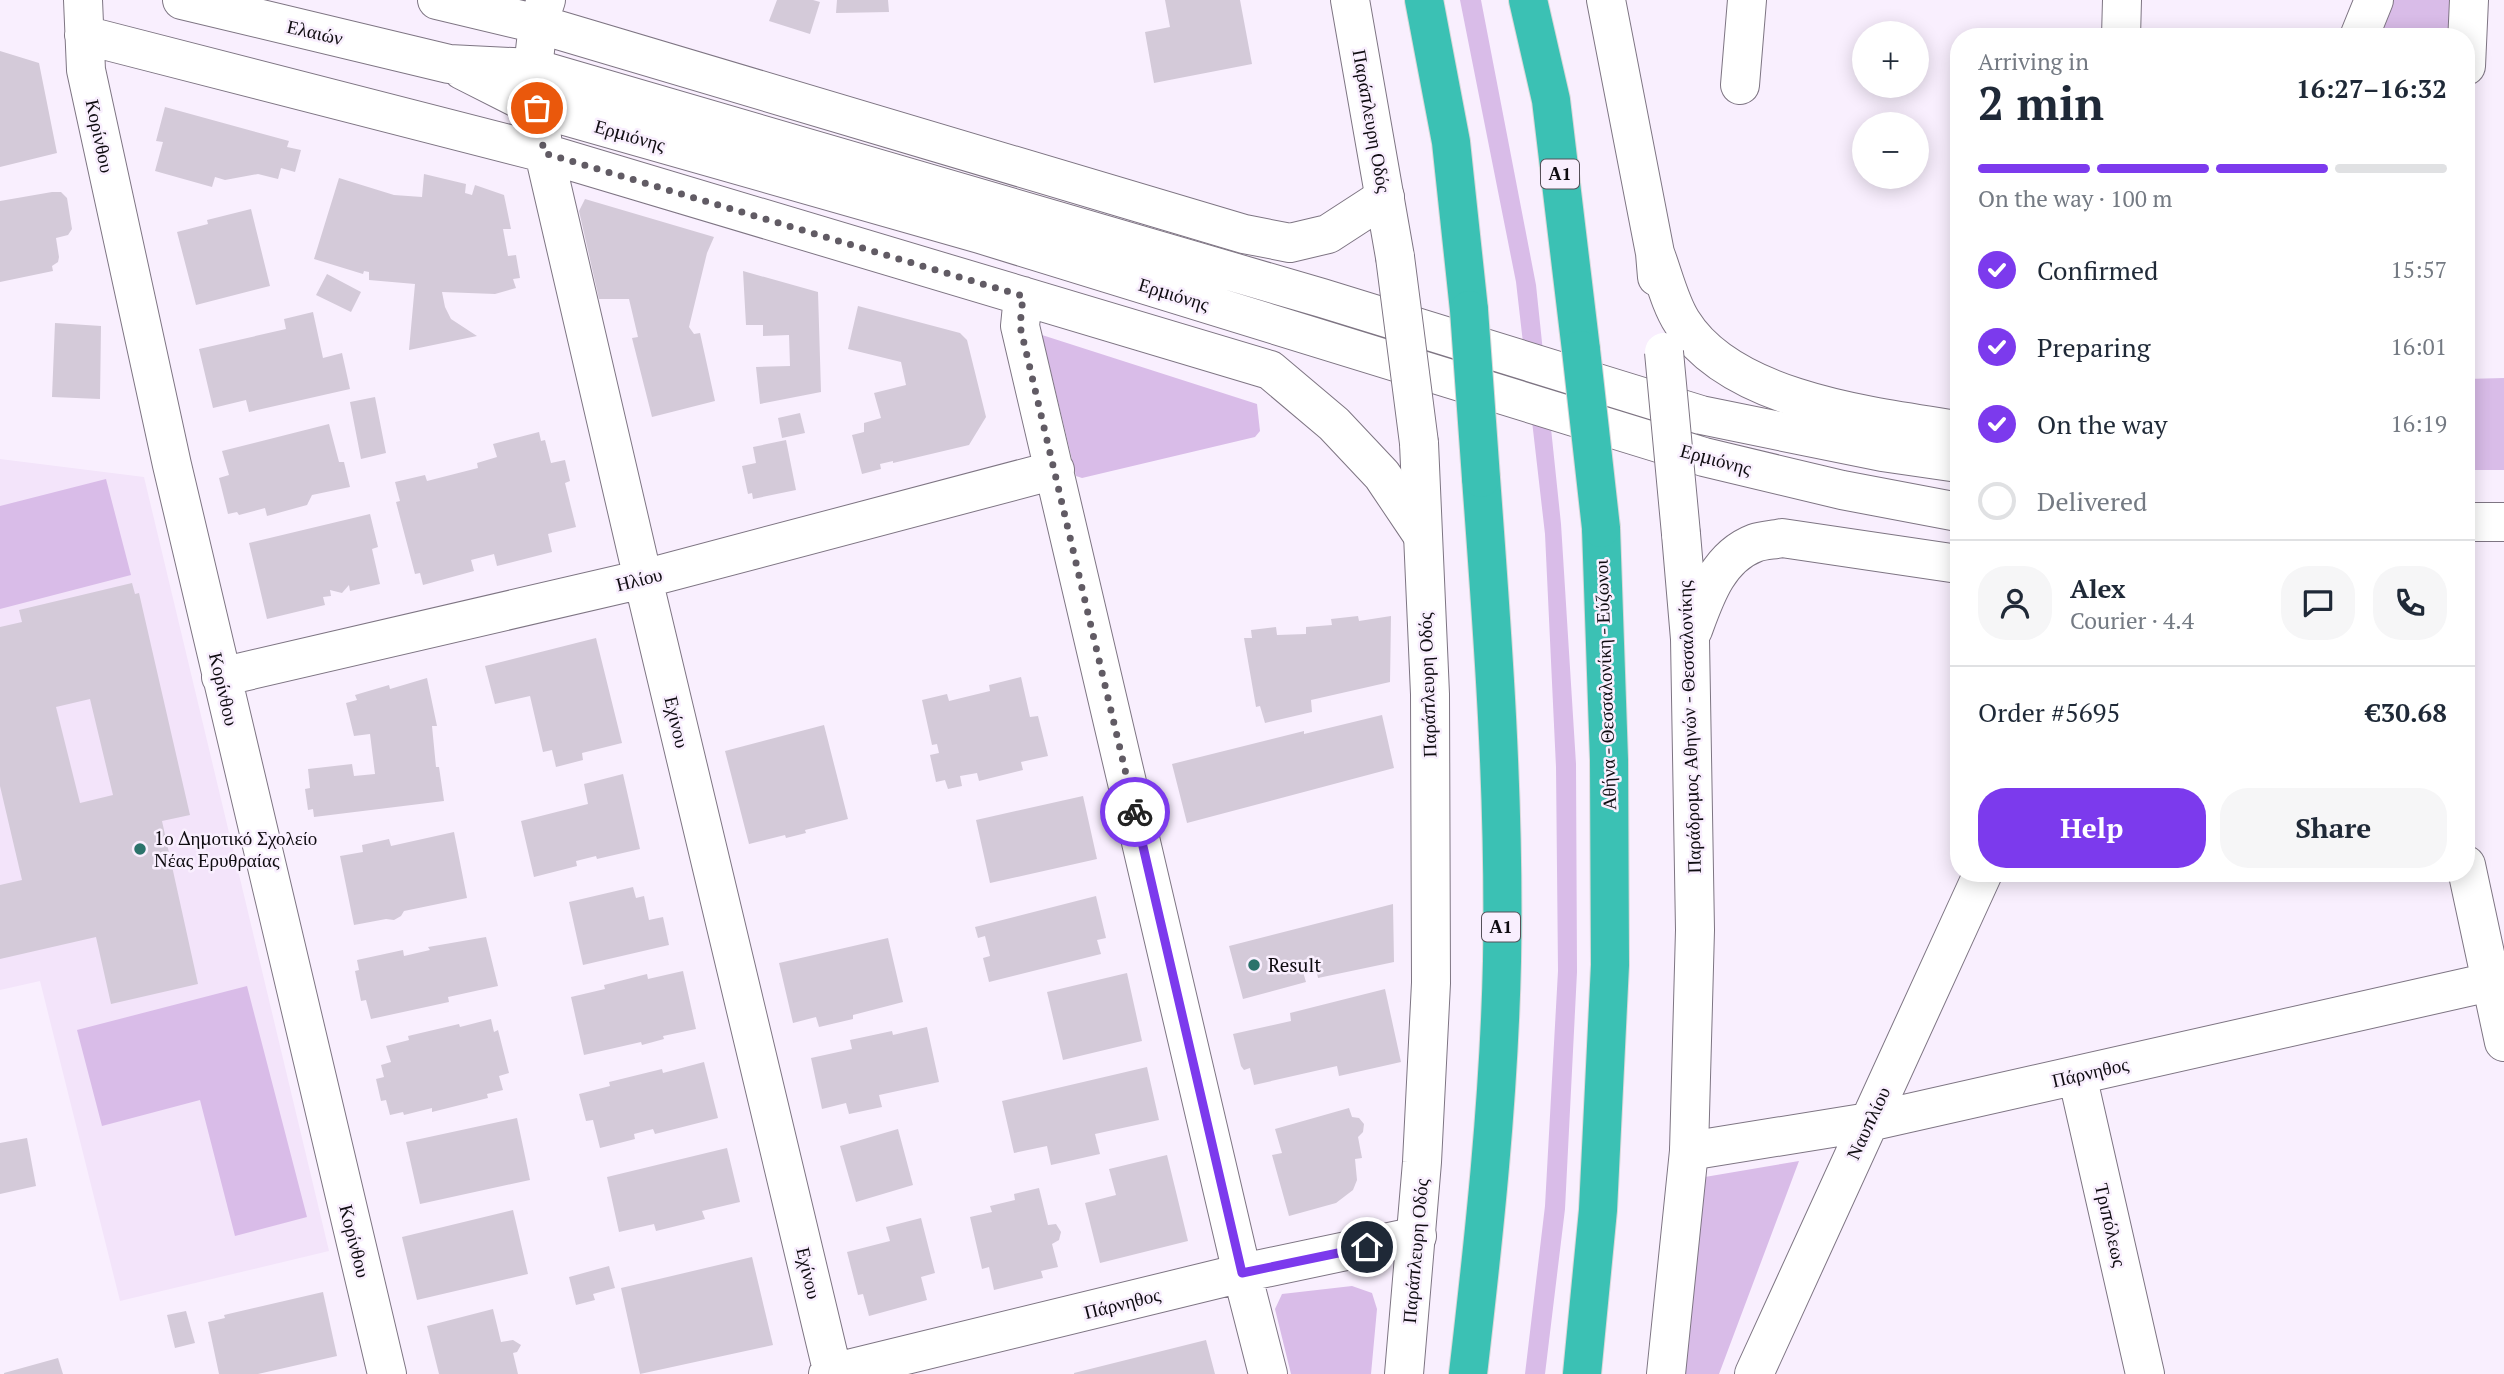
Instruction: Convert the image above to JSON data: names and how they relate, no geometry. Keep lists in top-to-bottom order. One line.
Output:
{"streets":{"highway":["Α1","Αθήνα - Θεσσαλονίκη - Εύζωνοι"],"street":["Ελαιών","Παράπλευρη Οδός","Ερμιόνης","Κορίνθου","Ηλίου","Εχίνου","Παράδρομος Αθηνών - Θεσσαλονίκης","Πάρνηθος","Ναυπλίου","Τριπόλεως"]},"crossings":[["Ελαιών","Ερμιόνης"],["Παράπλευρη Οδός","Πάρνηθος"],["Ερμιόνης","Εχίνου"],["Κορίνθου","Ηλίου"],["Ηλίου","Εχίνου"],["Εχίνου","Πάρνηθος"],["Παράδρομος Αθηνών - Θεσσαλονίκης","Πάρνηθος"],["Πάρνηθος","Ναυπλίου"],["Πάρνηθος","Τριπόλεως"]],"places":["1ο Δημοτικό Σχολείο Νέας Ερυθραίας","Result"],"page":{"map_buttons":["+","−"],"heading":["2 min","Arriving in","16:27–16:32"],"panel":["Alex","Courier · 4.4","Order #5695","€30.68"],"bar":"On the way · 100 m","list":[["Confirmed","15:57"],["Preparing","16:01"],["On the way","16:19"],"Delivered"],"buttons":["Help","Share"]}}
